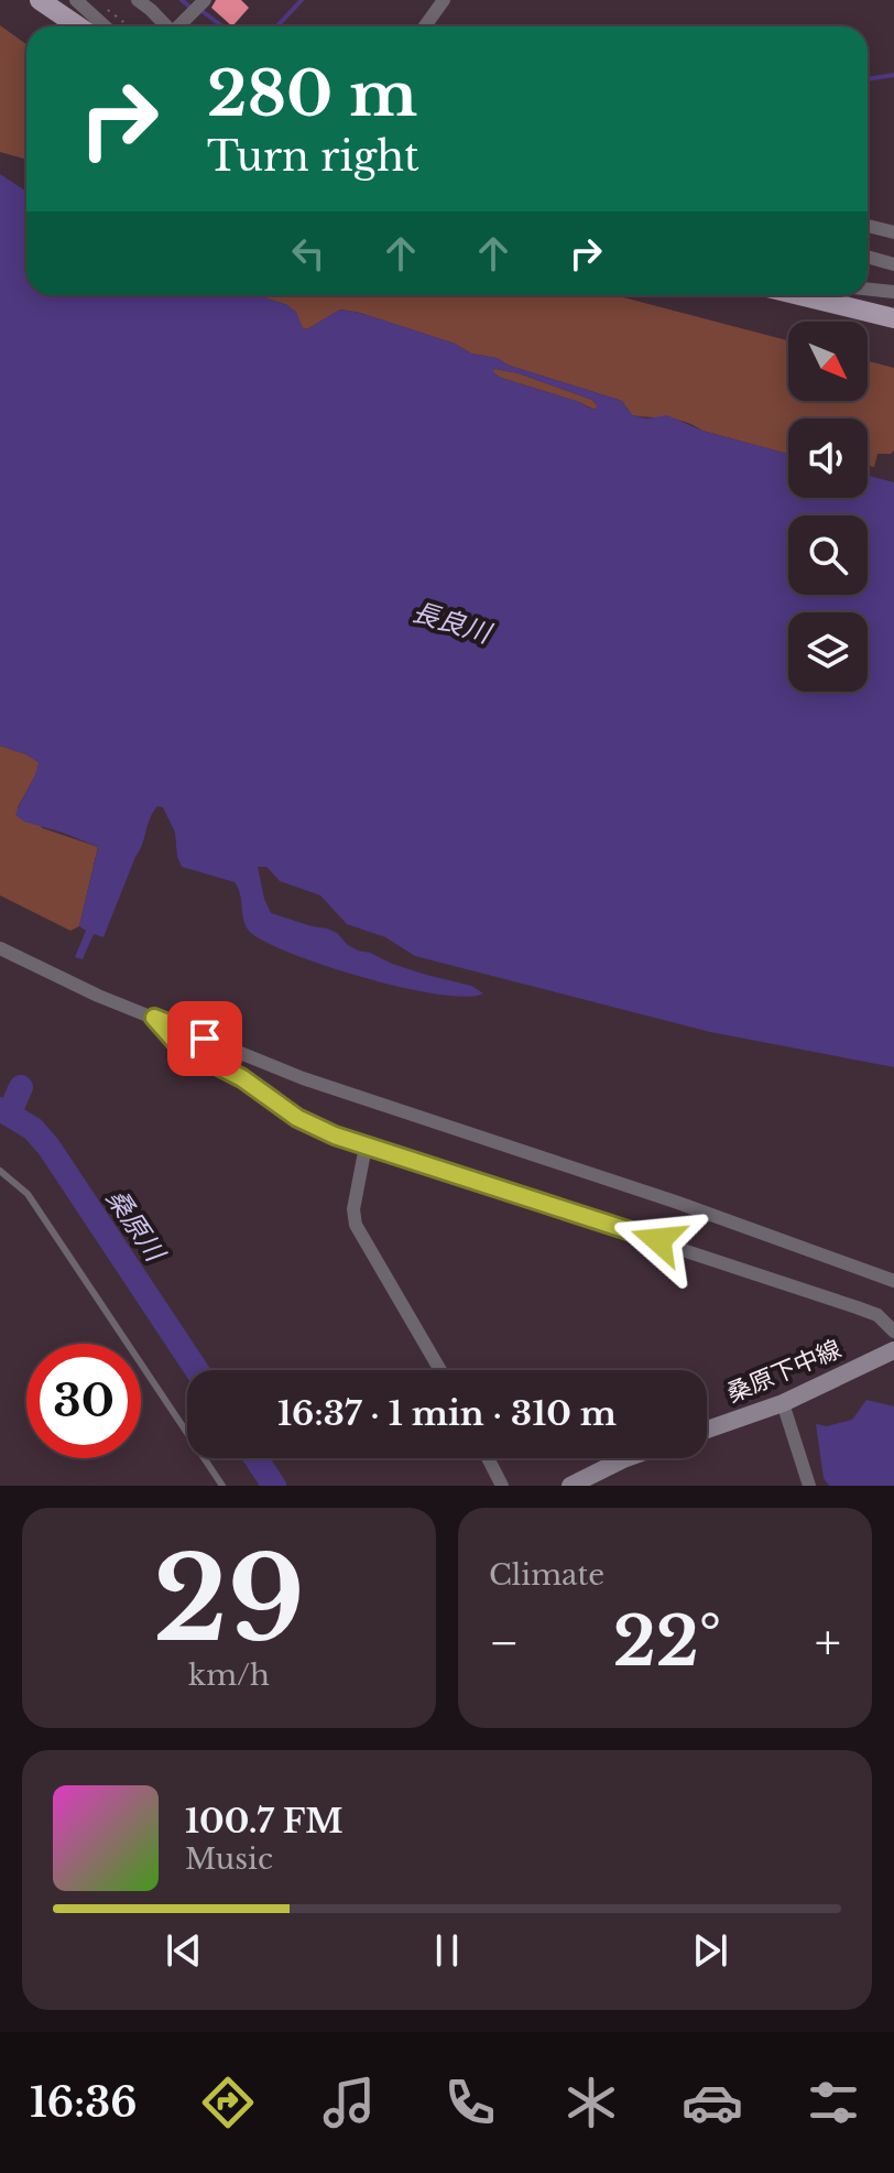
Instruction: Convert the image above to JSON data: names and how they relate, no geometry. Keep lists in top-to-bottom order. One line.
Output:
{"streets":{"main road":["桑原下中線"]},"water":["長良川","桑原川"],"north":"bottom right","page":{"turn":["280 m","Turn right"],"limit":"30","trip":"16:37 · 1 min · 310 m","tile":[["29","km/h"],"Climate"],"heat":["−","22°","+"],"song":["100.7 FM","Music"],"tabs":"16:36"}}
